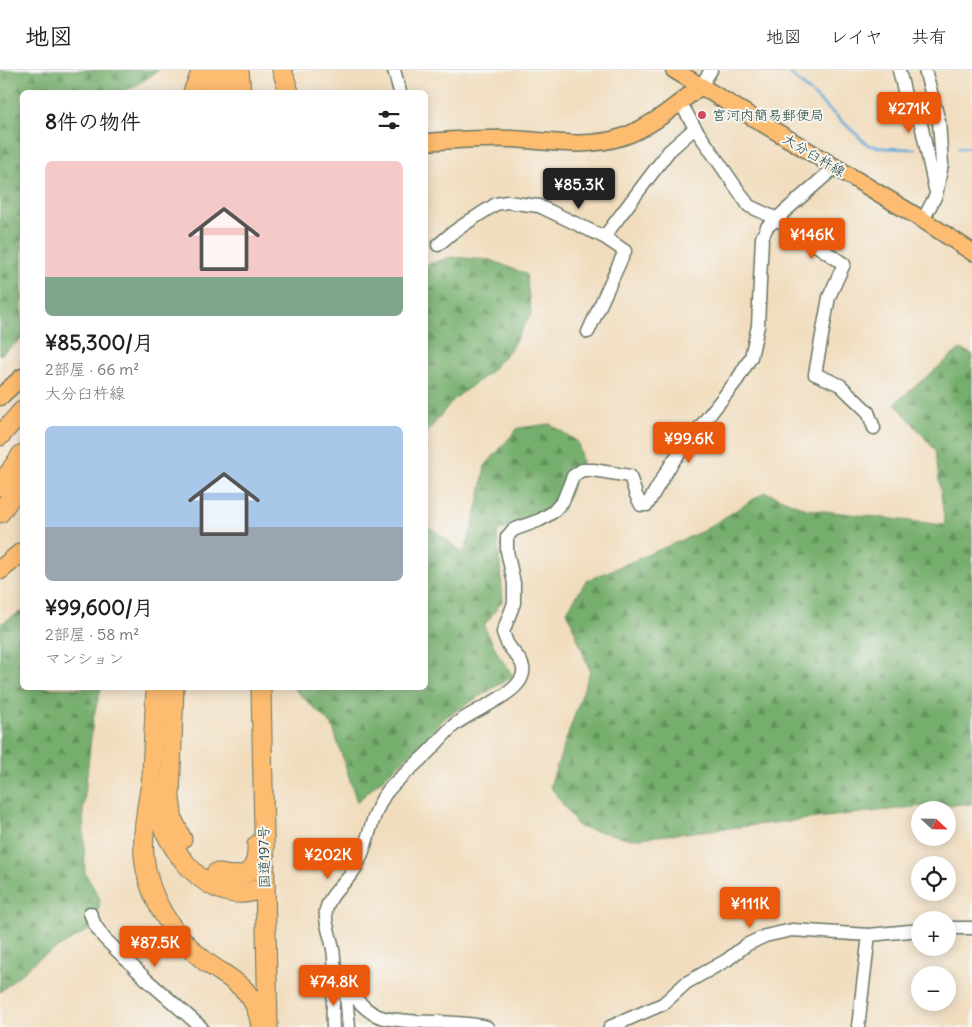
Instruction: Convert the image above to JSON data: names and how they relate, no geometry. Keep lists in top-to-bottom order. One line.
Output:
{"streets":{"highway":["国道197号"],"main road":["大分臼杵線"]},"places":["宮河内簡易郵便局"],"north":"right","page":{"header":"地図","nav":["地図","レイヤ","共有"],"heading":"8件の物件","price":["¥271K","¥85.3K","¥146K","¥99.6K","¥202K","¥111K","¥87.5K","¥74.8K"],"list":[{"name":"¥85,300/月","note":"2部屋 · 66 m² · 大分臼杵線"},{"name":"¥99,600/月","note":"2部屋 · 58 m² · マンション"}],"map_buttons":["+","−"]}}
